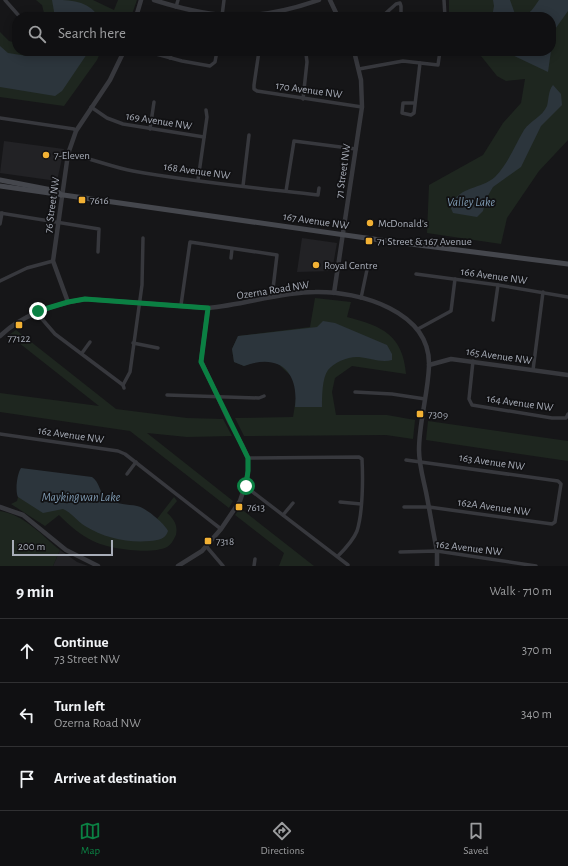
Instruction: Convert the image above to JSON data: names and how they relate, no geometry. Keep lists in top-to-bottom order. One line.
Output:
{"streets":{"main road":["167 Avenue NW"],"street":["170 Avenue NW","169 Avenue NW","168 Avenue NW","71 Street NW","76 Street NW","166 Avenue NW","Ozerna Road NW","165 Avenue NW","164 Avenue NW","162 Avenue NW","163 Avenue NW","162A Avenue NW"]},"crossings":[["170 Avenue NW","71 Street NW"],["169 Avenue NW","76 Street NW"],["168 Avenue NW","76 Street NW"],["71 Street NW","167 Avenue NW"],["71 Street NW","Ozerna Road NW"],["76 Street NW","167 Avenue NW"],["76 Street NW","Ozerna Road NW"],["Ozerna Road NW","165 Avenue NW"],["Ozerna Road NW","162 Avenue NW"],["Ozerna Road NW","163 Avenue NW"],["Ozerna Road NW","162A Avenue NW"],["165 Avenue NW","164 Avenue NW"],["163 Avenue NW","162A Avenue NW"]],"water":["Valley Lake","Maykingwan Lake"],"places":{"other":["7-Eleven","McDonald's","Royal Centre"],"transit":["7616","71 Street & 167 Avenue","77122","7309","7613","7318"]},"scale_bar":"200 m","page":{"search":"Search here","scale":"200 m","heading":["9 min","Walk · 710 m"],"list":[["Continue","73 Street NW","370 m"],["Turn left","Ozerna Road NW","340 m"],"Arrive at destination"],"nav":["Map","Directions","Saved"]}}
